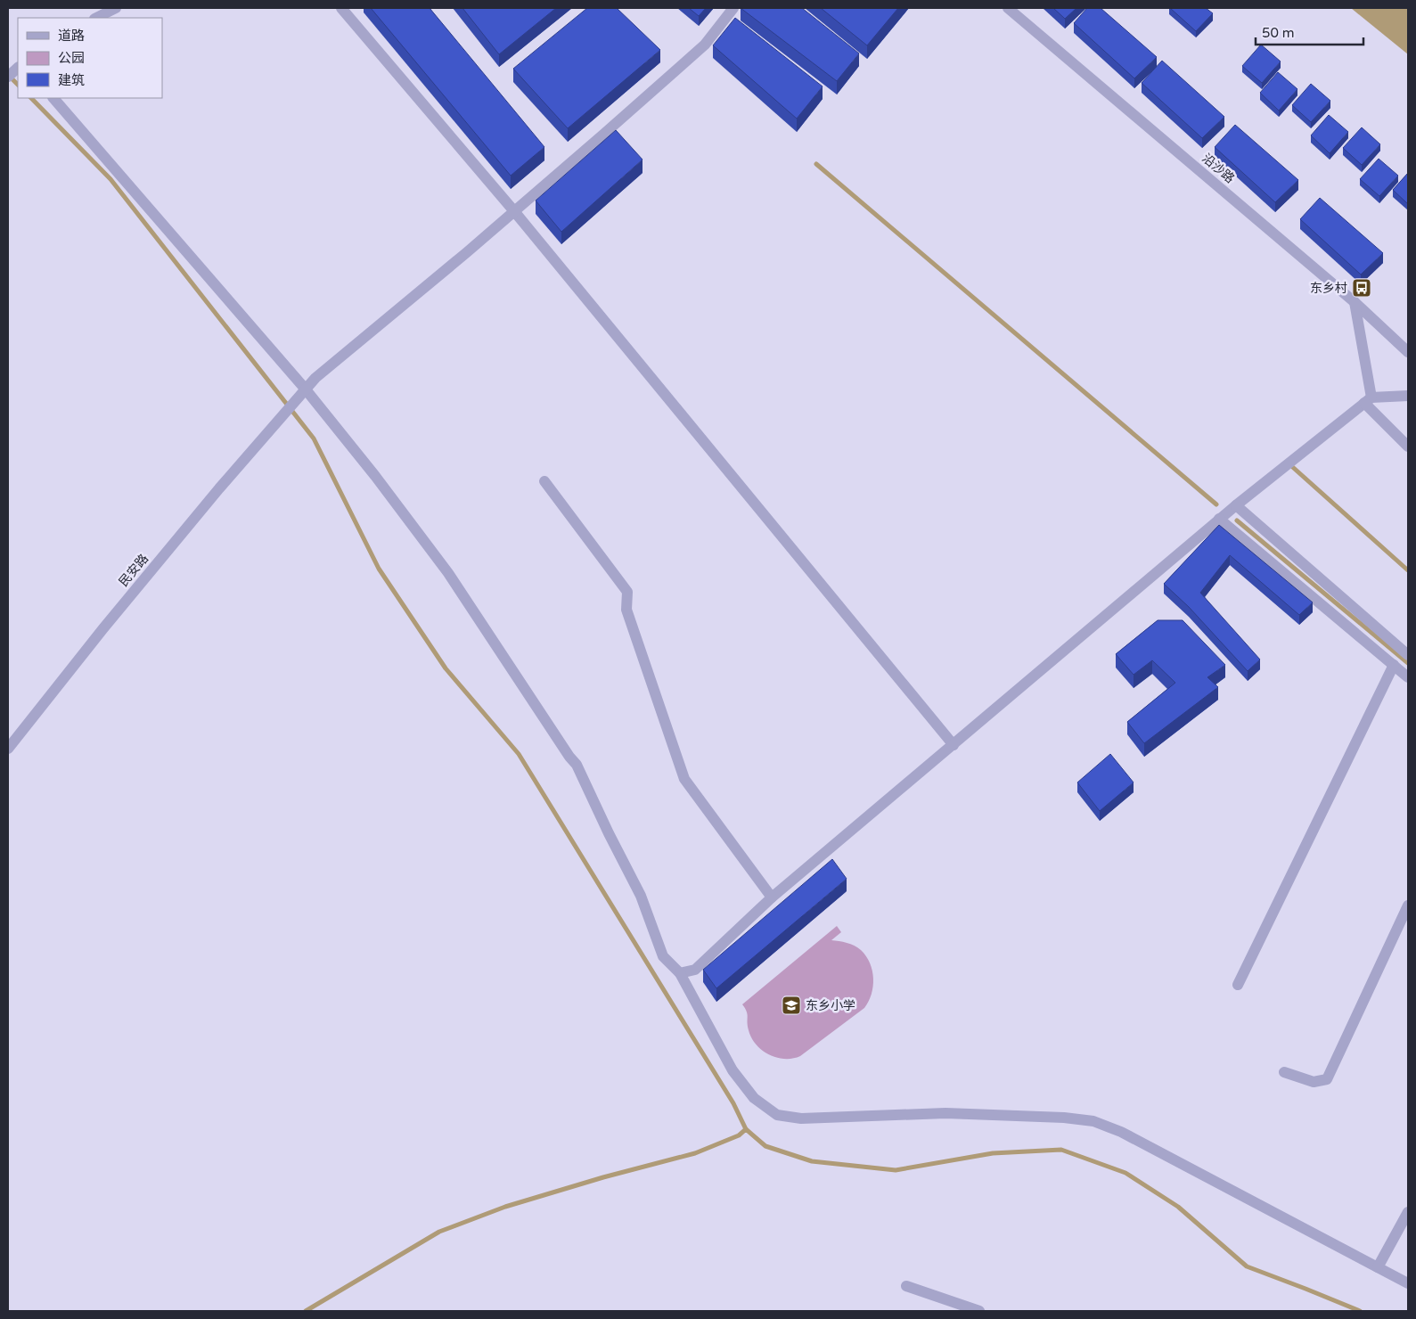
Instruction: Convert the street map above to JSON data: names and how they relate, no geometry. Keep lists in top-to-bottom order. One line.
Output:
{"streets":{"street":["沿沙路","民安路"]},"places":{"bus stop":["东乡村"],"school or university":["东乡小学"]},"legend":["道路","公园","建筑"],"scale_bar":"50 m"}
